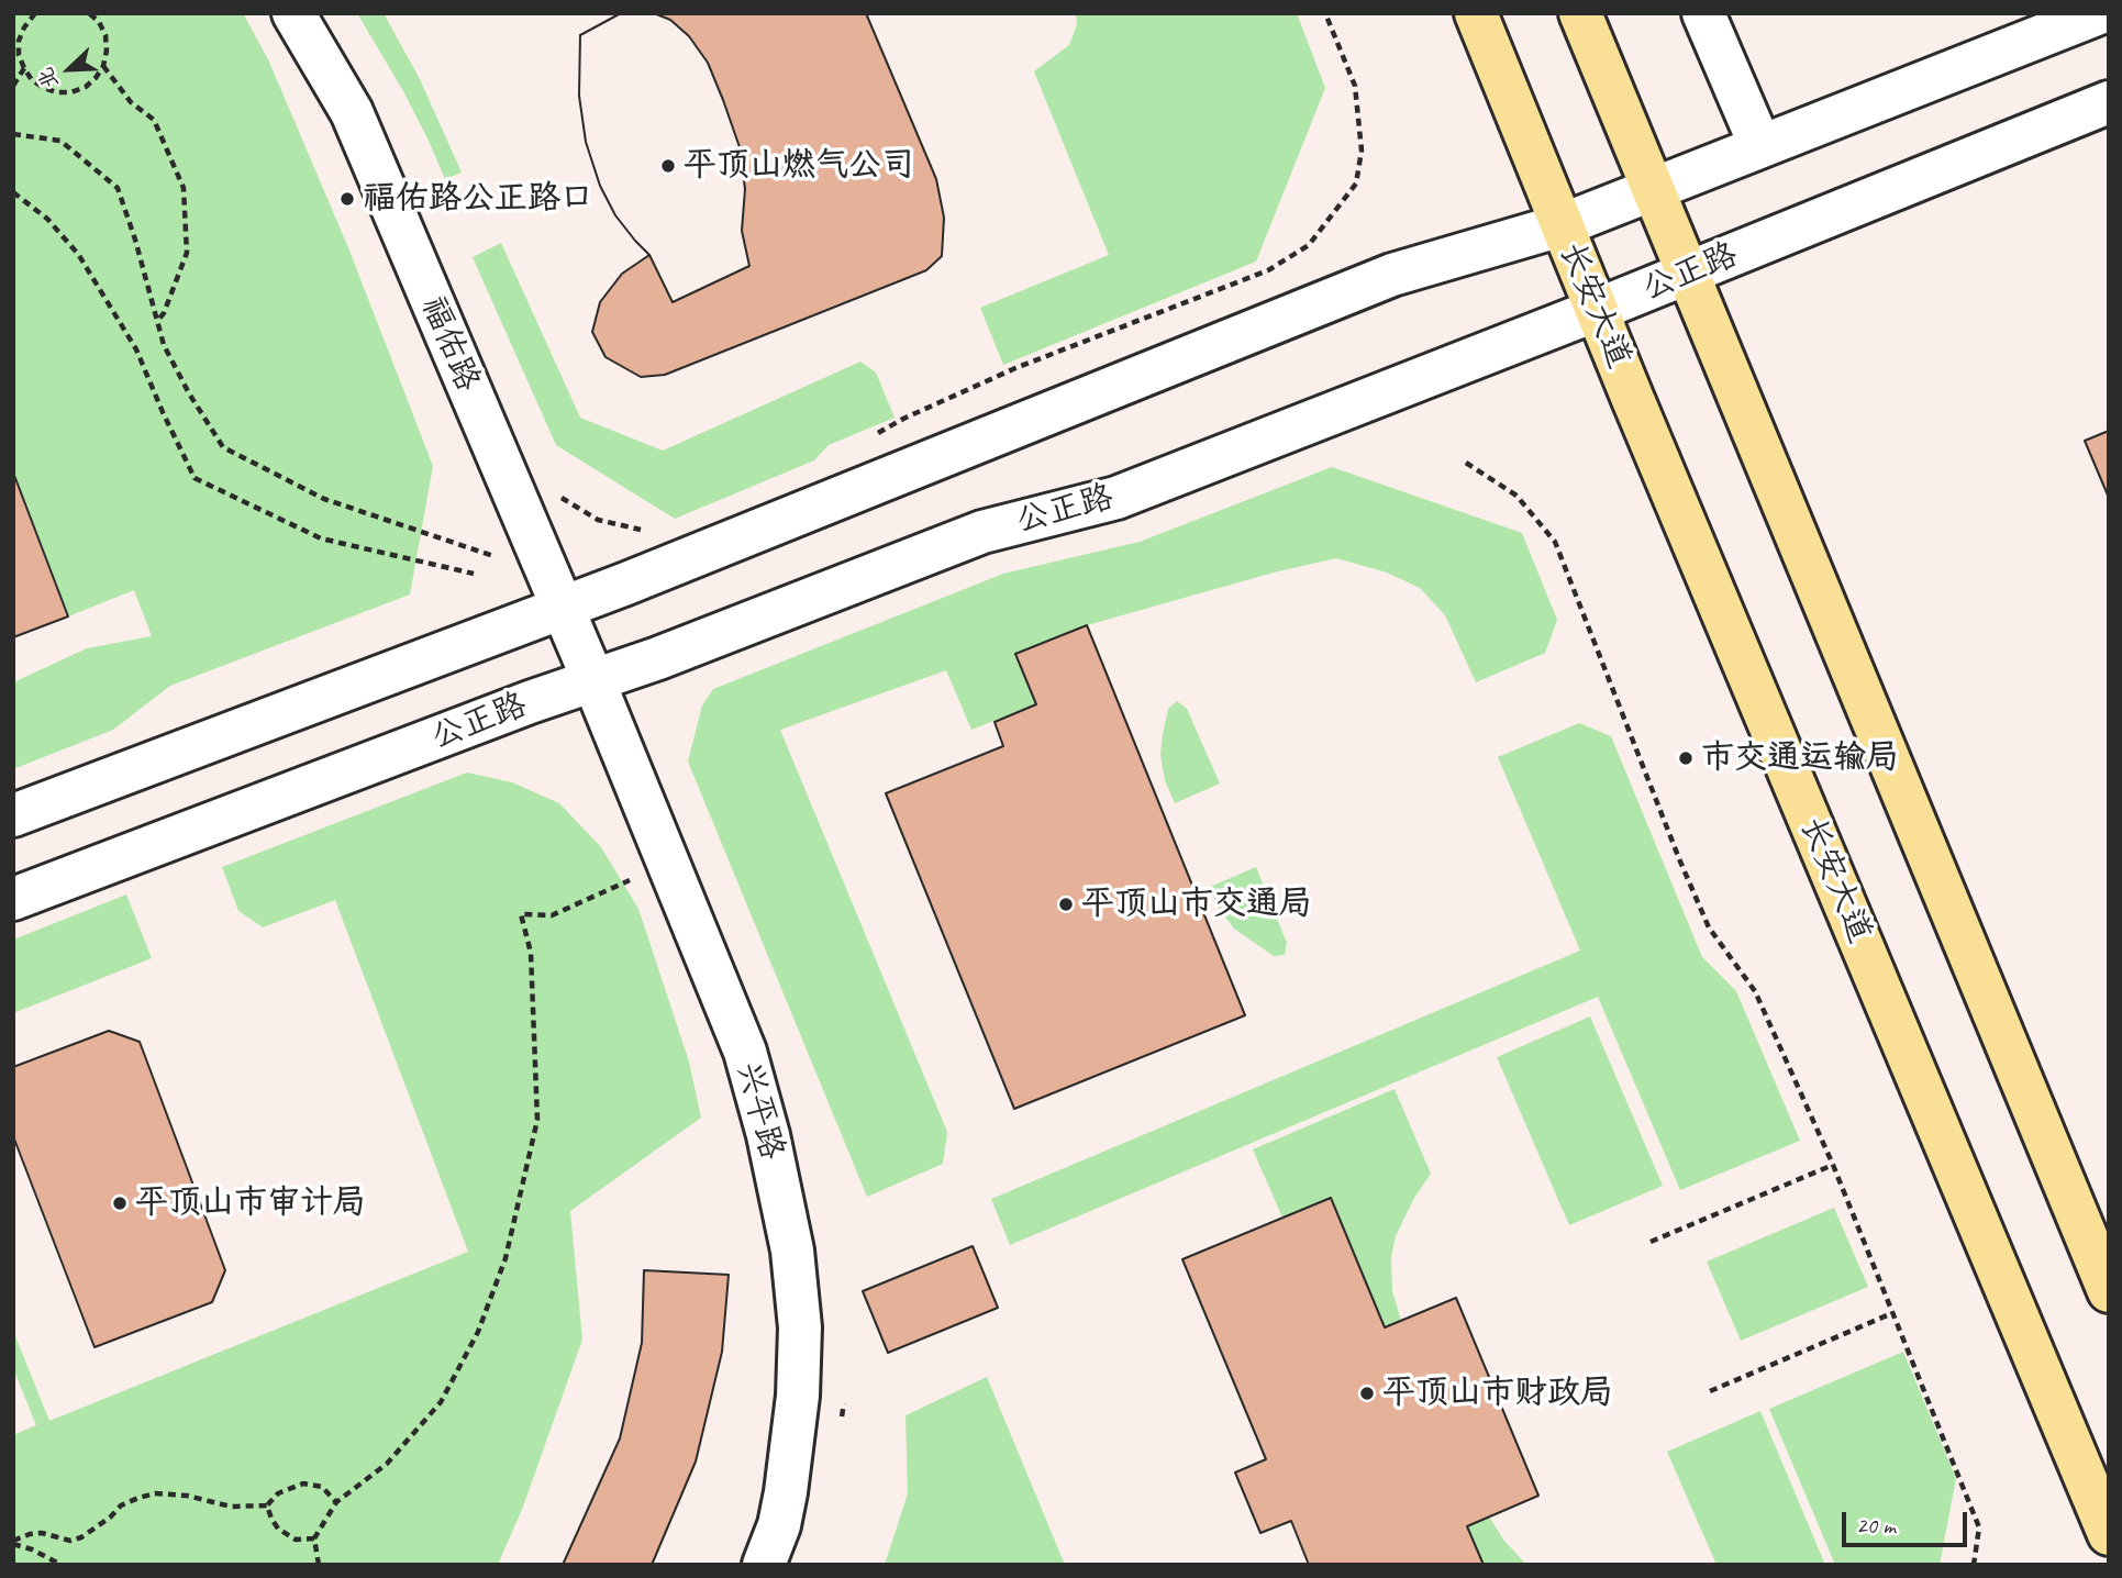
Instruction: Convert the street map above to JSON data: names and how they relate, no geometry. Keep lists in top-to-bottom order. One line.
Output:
{"streets":{"main road":["公正路","长安大道","福佑路","兴平路"]},"crossings":[["公正路","长安大道"],["公正路","福佑路"],["公正路","兴平路"],["福佑路","兴平路"]],"places":["平顶山燃气公司","福佑路公正路口","市交通运输局","平顶山市交通局","平顶山市审计局","平顶山市财政局"],"scale_bar":"20 m","north":"bottom left"}
